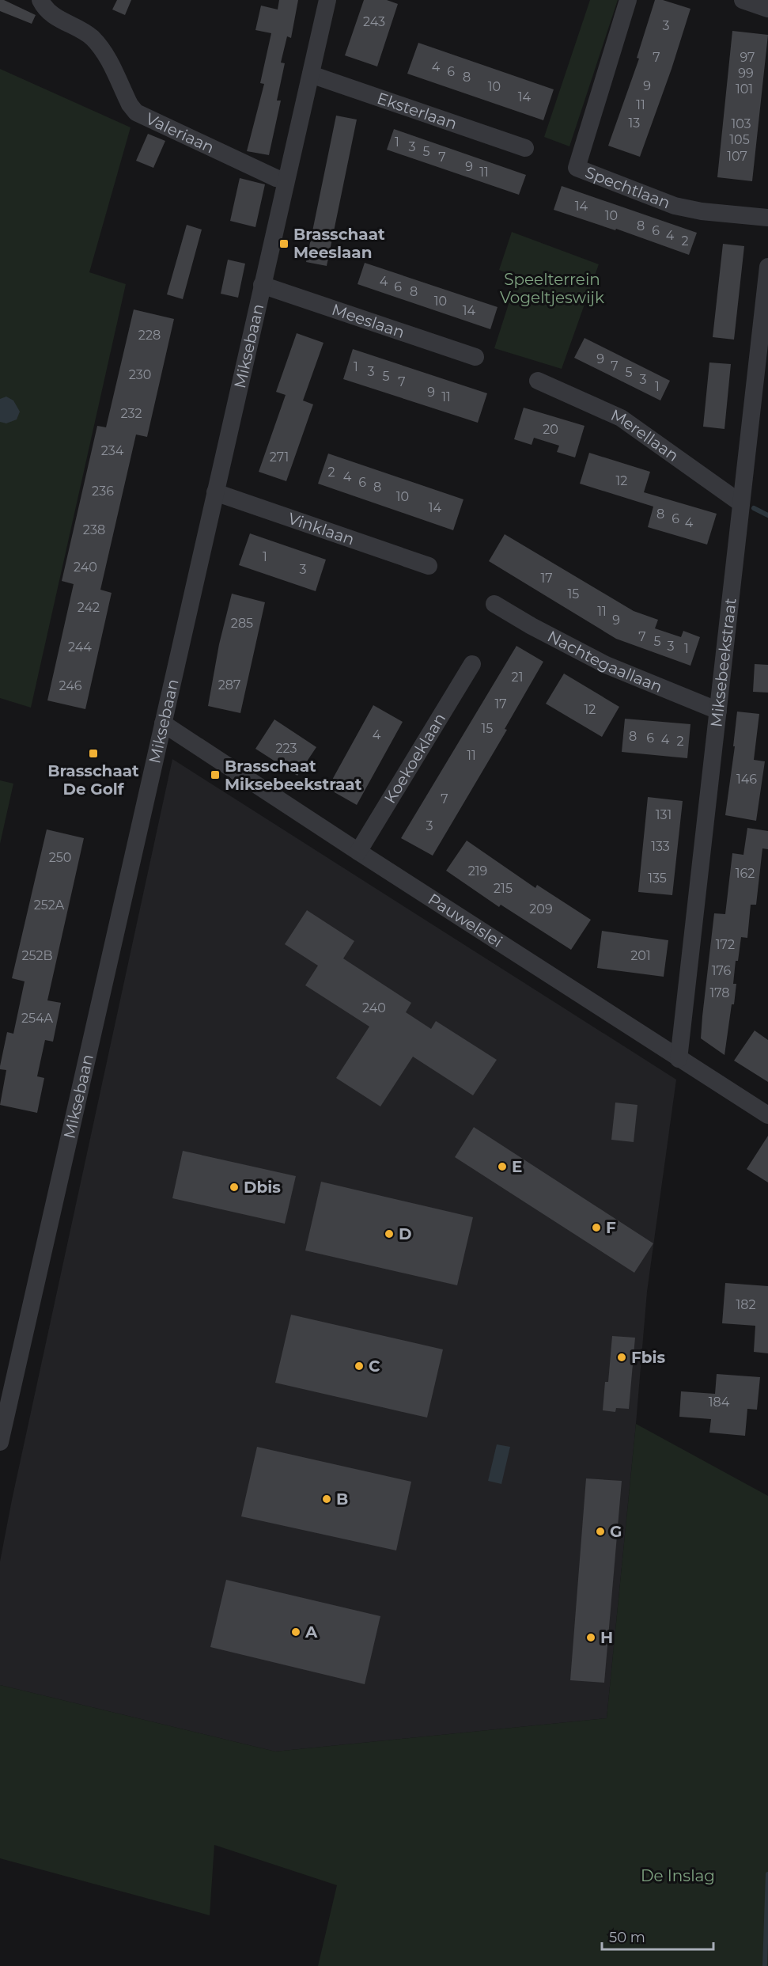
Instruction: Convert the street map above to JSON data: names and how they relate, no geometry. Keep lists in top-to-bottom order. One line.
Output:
{"streets":{"street":["Eksterlaan","Valeriaan","Spechtlaan","Meeslaan","Miksebaan","Merellaan","Vinklaan","Nachtegaallaan","Miksebeekstraat","Koekoeklaan","Pauwelslei"]},"crossings":[["Eksterlaan","Miksebaan"],["Valeriaan","Miksebaan"],["Meeslaan","Miksebaan"],["Miksebaan","Vinklaan"],["Miksebaan","Pauwelslei"],["Merellaan","Miksebeekstraat"],["Nachtegaallaan","Miksebeekstraat"],["Miksebeekstraat","Pauwelslei"],["Koekoeklaan","Pauwelslei"]],"parks":["Speelterrein Vogeltjeswijk","De Inslag"],"places":{"transit":["Brasschaat Meeslaan","Brasschaat De Golf","Brasschaat Miksebeekstraat"],"other":["E","Dbis","F","D","Fbis","C","B","G","A","H"]},"house_numbers":["243","3","7","97","4","6","99","8","9","10","101","14","11","13","103","105","1","3","5","107","7","9","11","14","10","8","6","4","2","4","6","8","10","14","228","9","7","1","3","5","230","5","3","7","1","9","11","232","20","234","271","2","4","12","6","8","236","10","14","8","6","4","238","1","240","3","17","15","242","11","9","285","7","5","3","244","1","21","287","246","17","12","15","4","8","6","4","2","223","11","146","7","131","3","133","250","219","162","135","215","252A","209","172","252B","201","176","178","240","254A","182","184"],"scale_bar":"50 m"}
